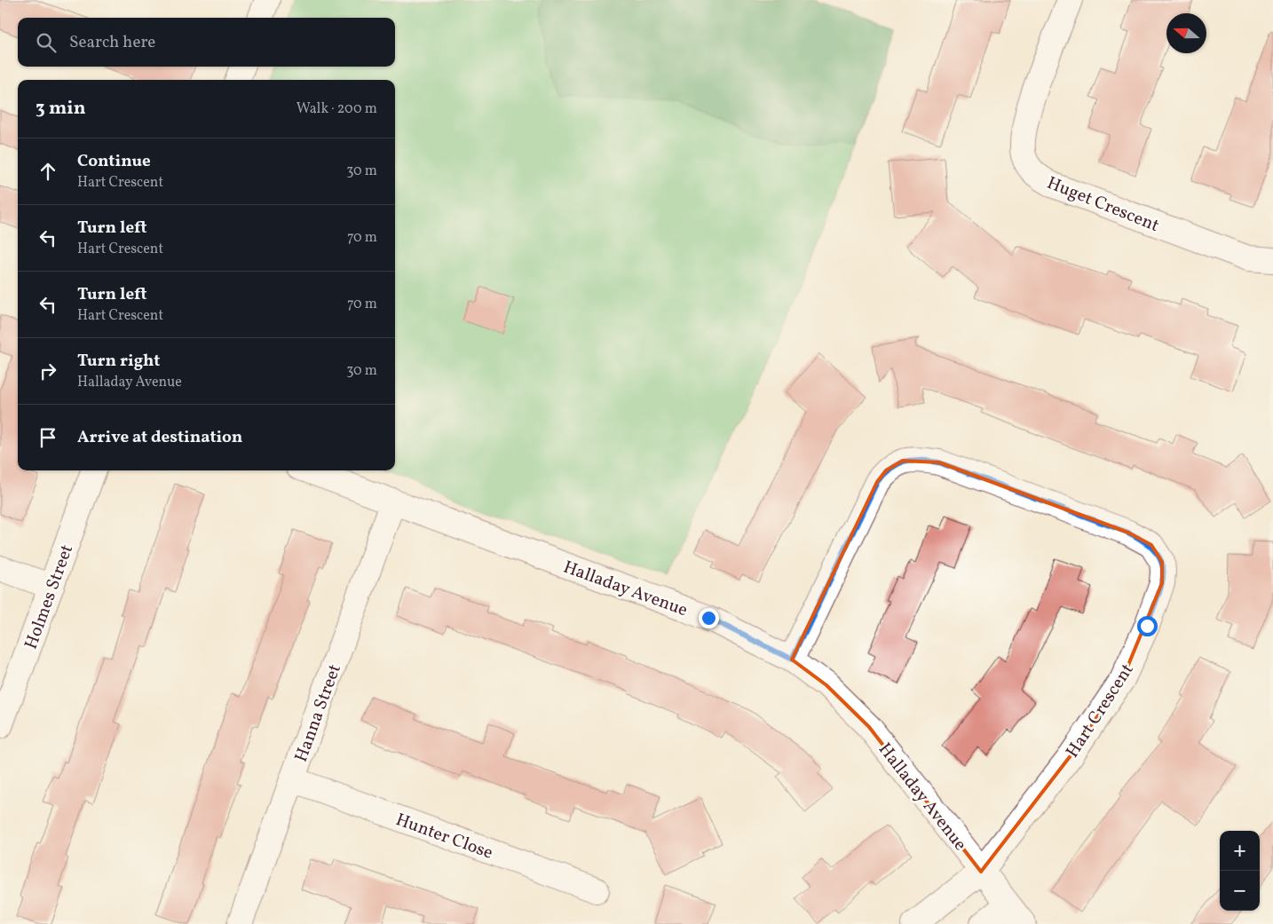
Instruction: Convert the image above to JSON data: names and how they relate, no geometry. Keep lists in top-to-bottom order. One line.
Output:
{"streets":{"street":["Huget Crescent","Halladay Avenue","Holmes Street","Hart Crescent","Hanna Street","Hunter Close"]},"crossings":[["Halladay Avenue","Hart Crescent"],["Halladay Avenue","Hanna Street"],["Hanna Street","Hunter Close"]],"north":"left","page":{"search":"Search here","heading":["3 min","Walk · 200 m"],"list":[["Continue","Hart Crescent","30 m"],["Turn left","Hart Crescent","70 m"],["Turn left","Hart Crescent","70 m"],["Turn right","Halladay Avenue","30 m"],"Arrive at destination"],"map_buttons":["+","−"]}}
